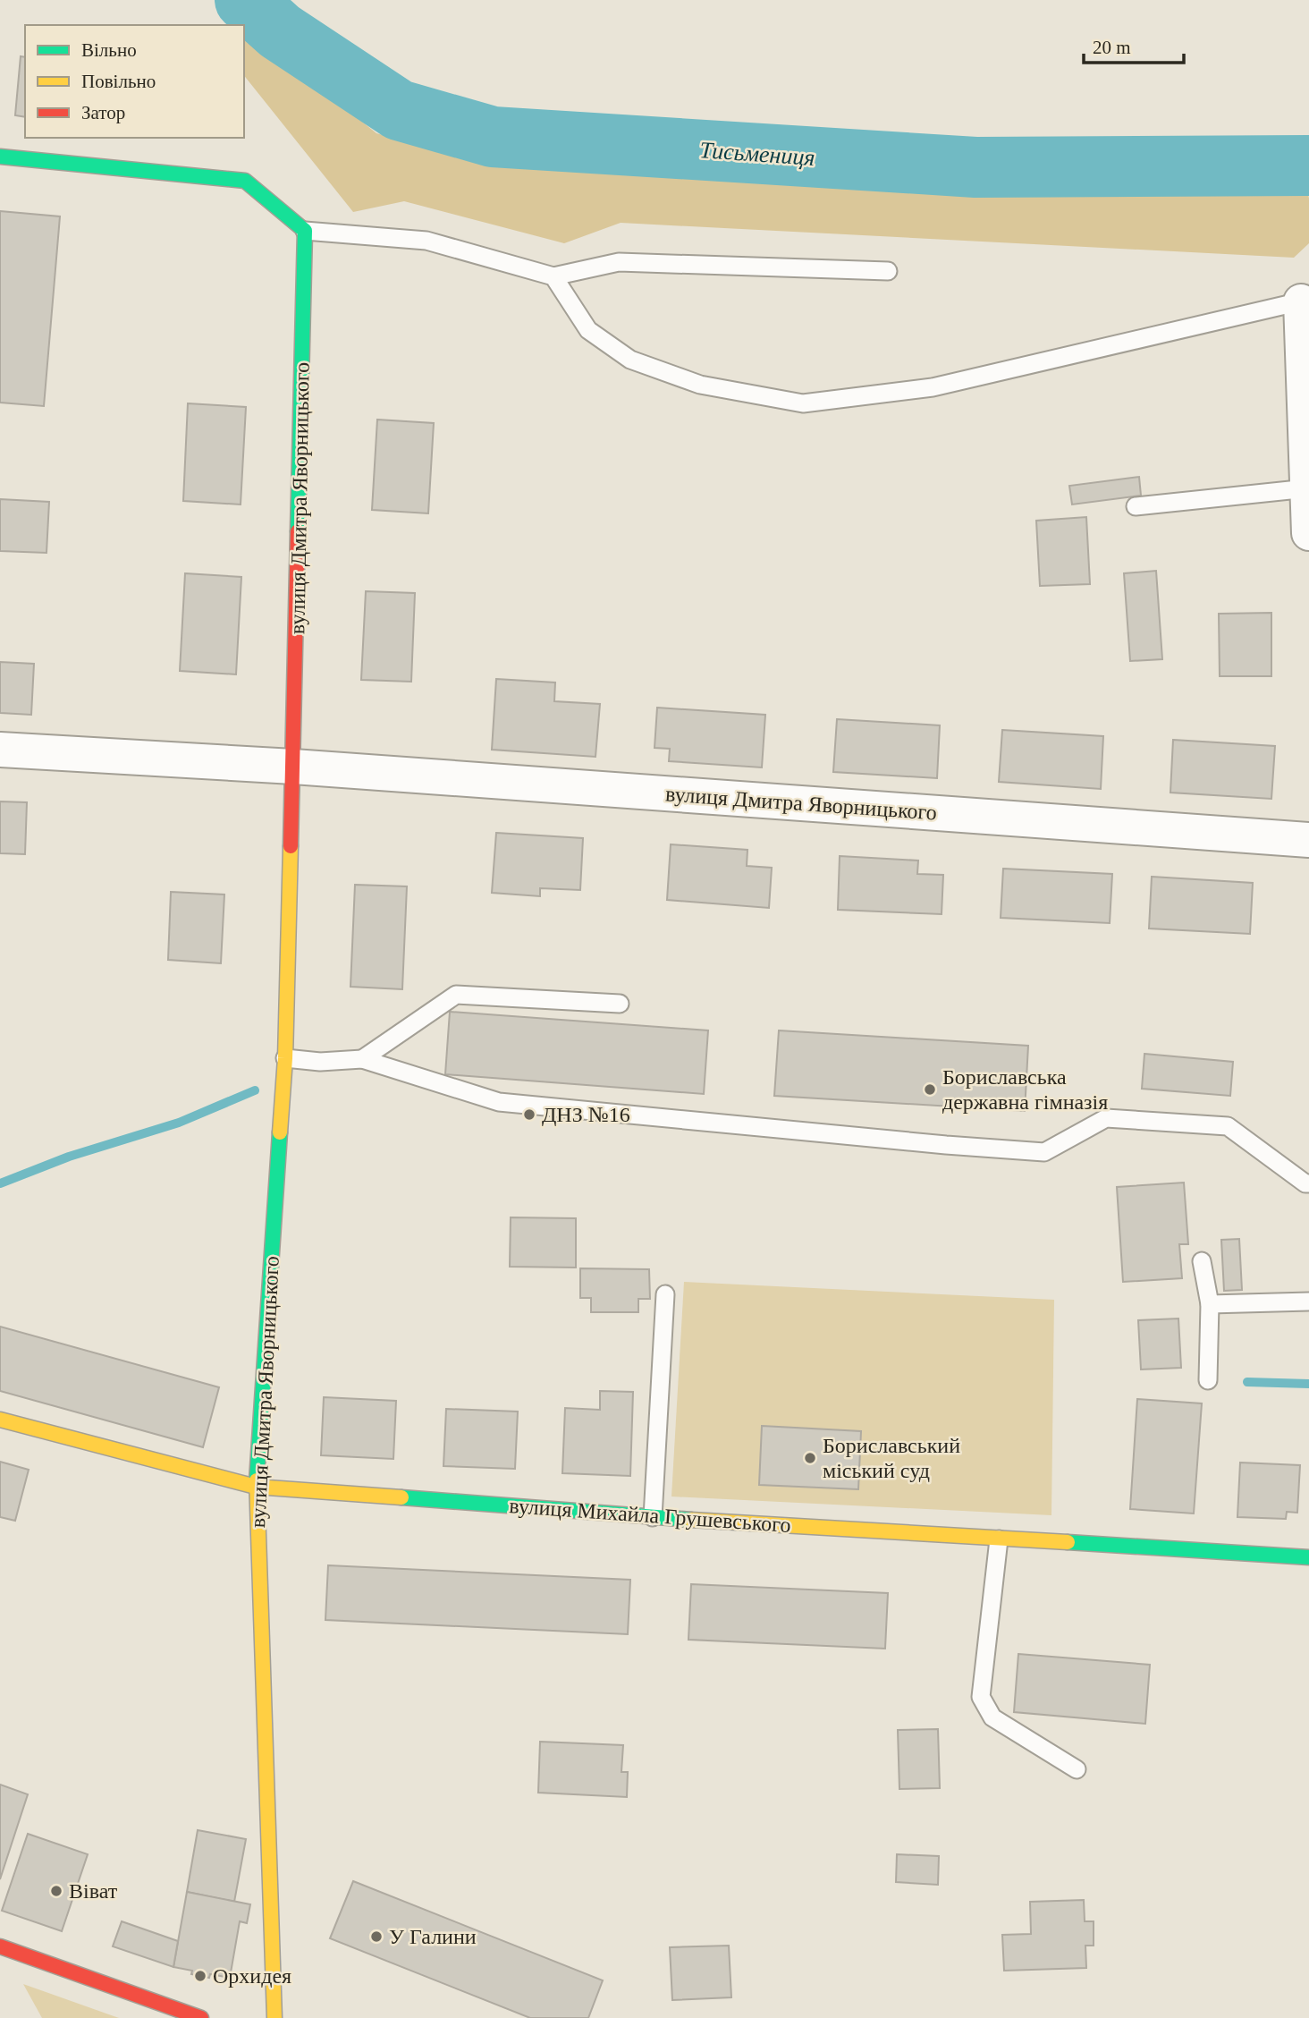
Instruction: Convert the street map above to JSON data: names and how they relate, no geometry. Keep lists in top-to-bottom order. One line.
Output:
{"streets":{"street":["вулиця Дмитра Яворницького","вулиця Михайла Грушевського"]},"crossings":[["вулиця Дмитра Яворницького","вулиця Михайла Грушевського"]],"water":["Тисьмениця"],"places":["Бориславська державна гімназія","ДНЗ №16","Бориславський міський суд","Віват","У Галини","Орхидея"],"legend":["Вільно","Повільно","Затор"],"scale_bar":"20 m"}
